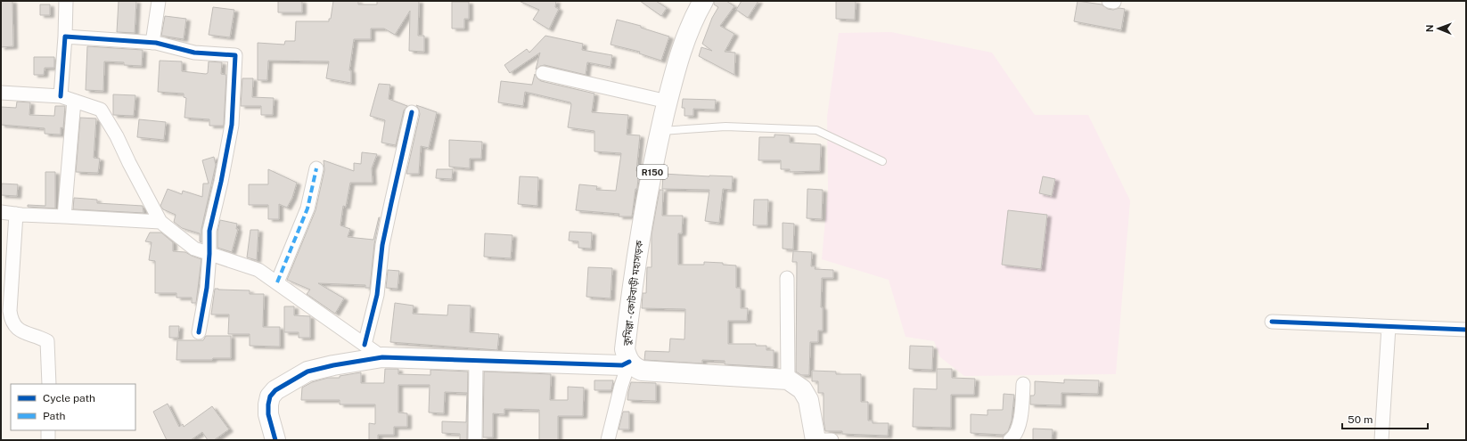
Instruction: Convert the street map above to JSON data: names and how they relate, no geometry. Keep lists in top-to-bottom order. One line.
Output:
{"streets":{"main road":["R150","কুমিল্লা - কোটবাড়ী মহাসড়ক"]},"legend":["Cycle path","Path"],"scale_bar":"50 m","north":"left"}
